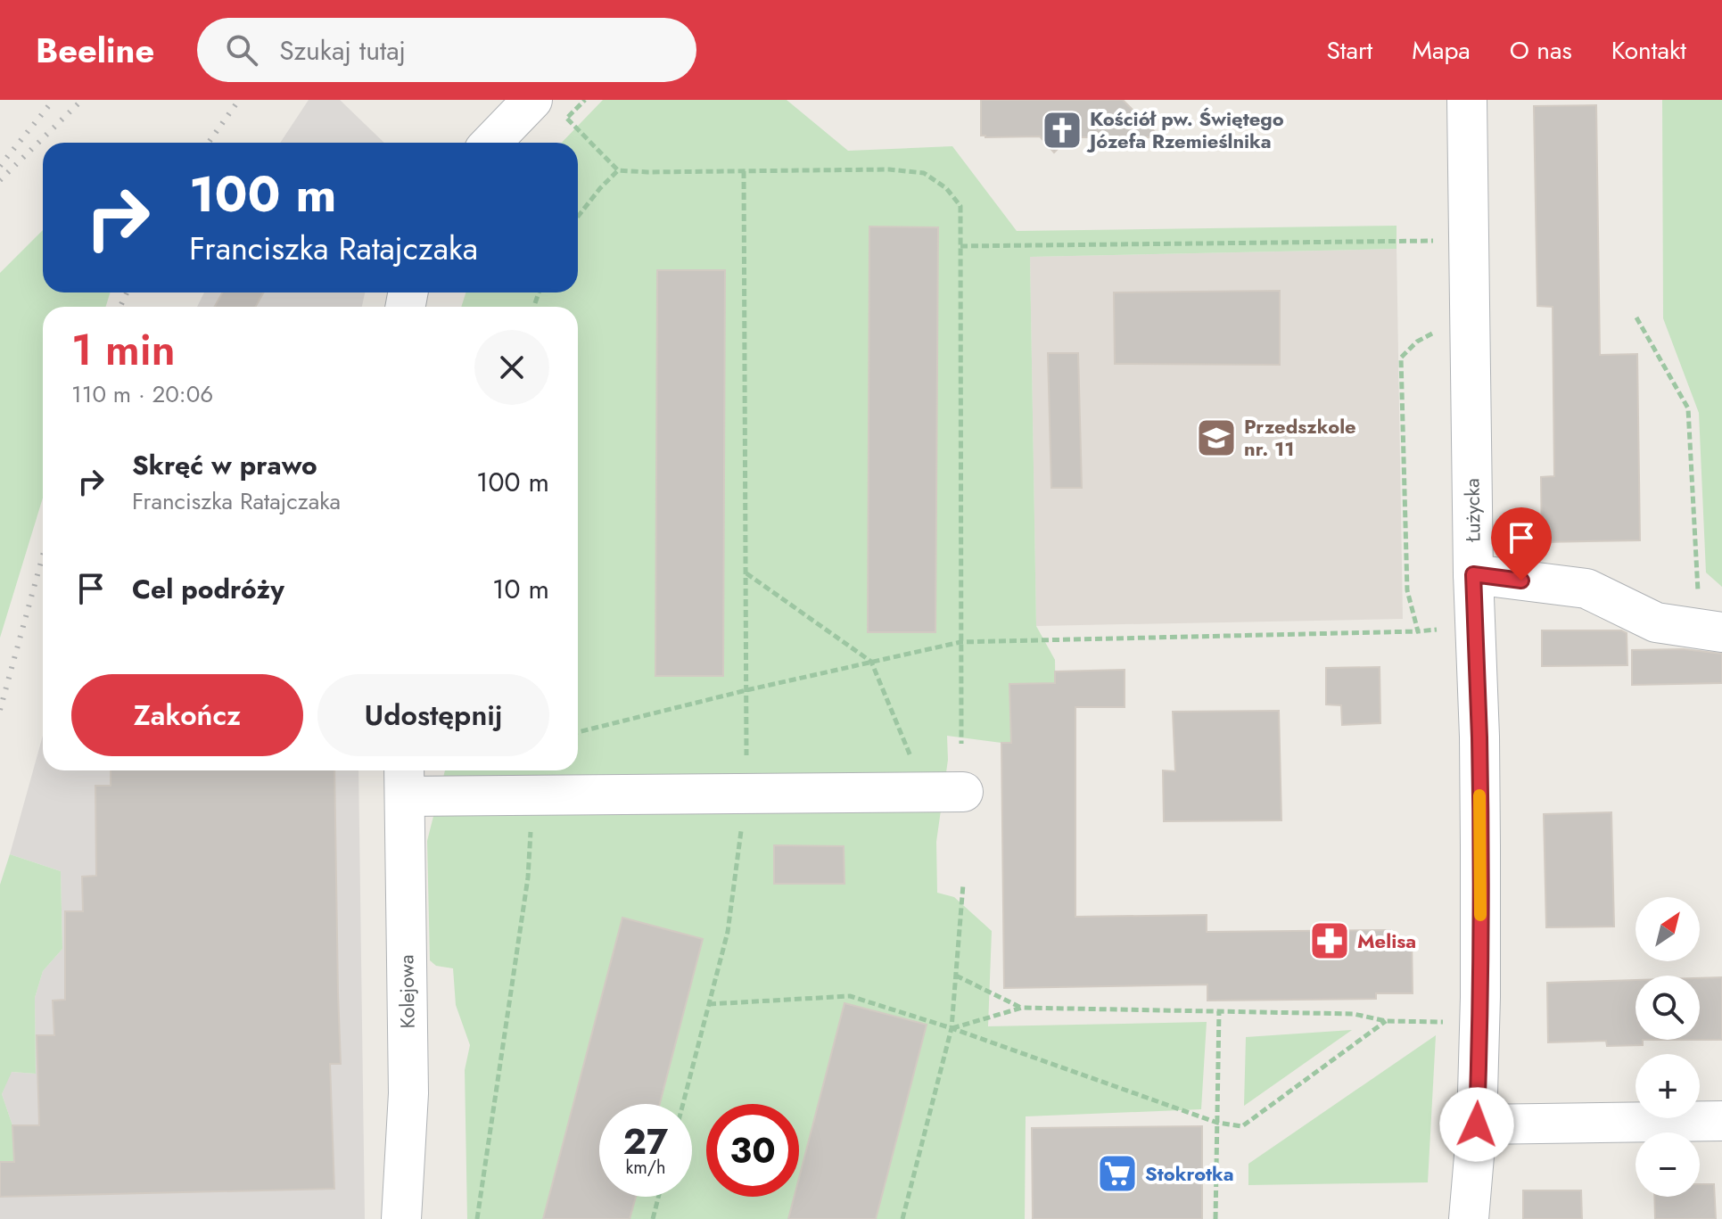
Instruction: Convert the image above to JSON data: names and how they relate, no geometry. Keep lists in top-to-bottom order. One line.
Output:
{"streets":{"street":["Łużycka","Kolejowa"]},"places":{"church":["Kościół pw. Świętego Józefa Rzemieślnika"],"school or university":["Przedszkole nr. 11"],"pharmacy":["Melisa"],"supermarket":["Stokrotka"]},"north":"top right","page":{"header":"Beeline","search":"Szukaj tutaj","nav":["Start","Mapa","O nas","Kontakt"],"turn":["100 m","Franciszka Ratajczaka"],"heading":["1 min","110 m · 20:06"],"list":[{"name":"Skręć w prawo","note":"Franciszka Ratajczaka","value":"100 m"},{"name":"Cel podróży","value":"10 m"}],"buttons":["Zakończ","Udostępnij"],"map_buttons":["+","−"],"speed":"27 km/h","limit":"30"}}
